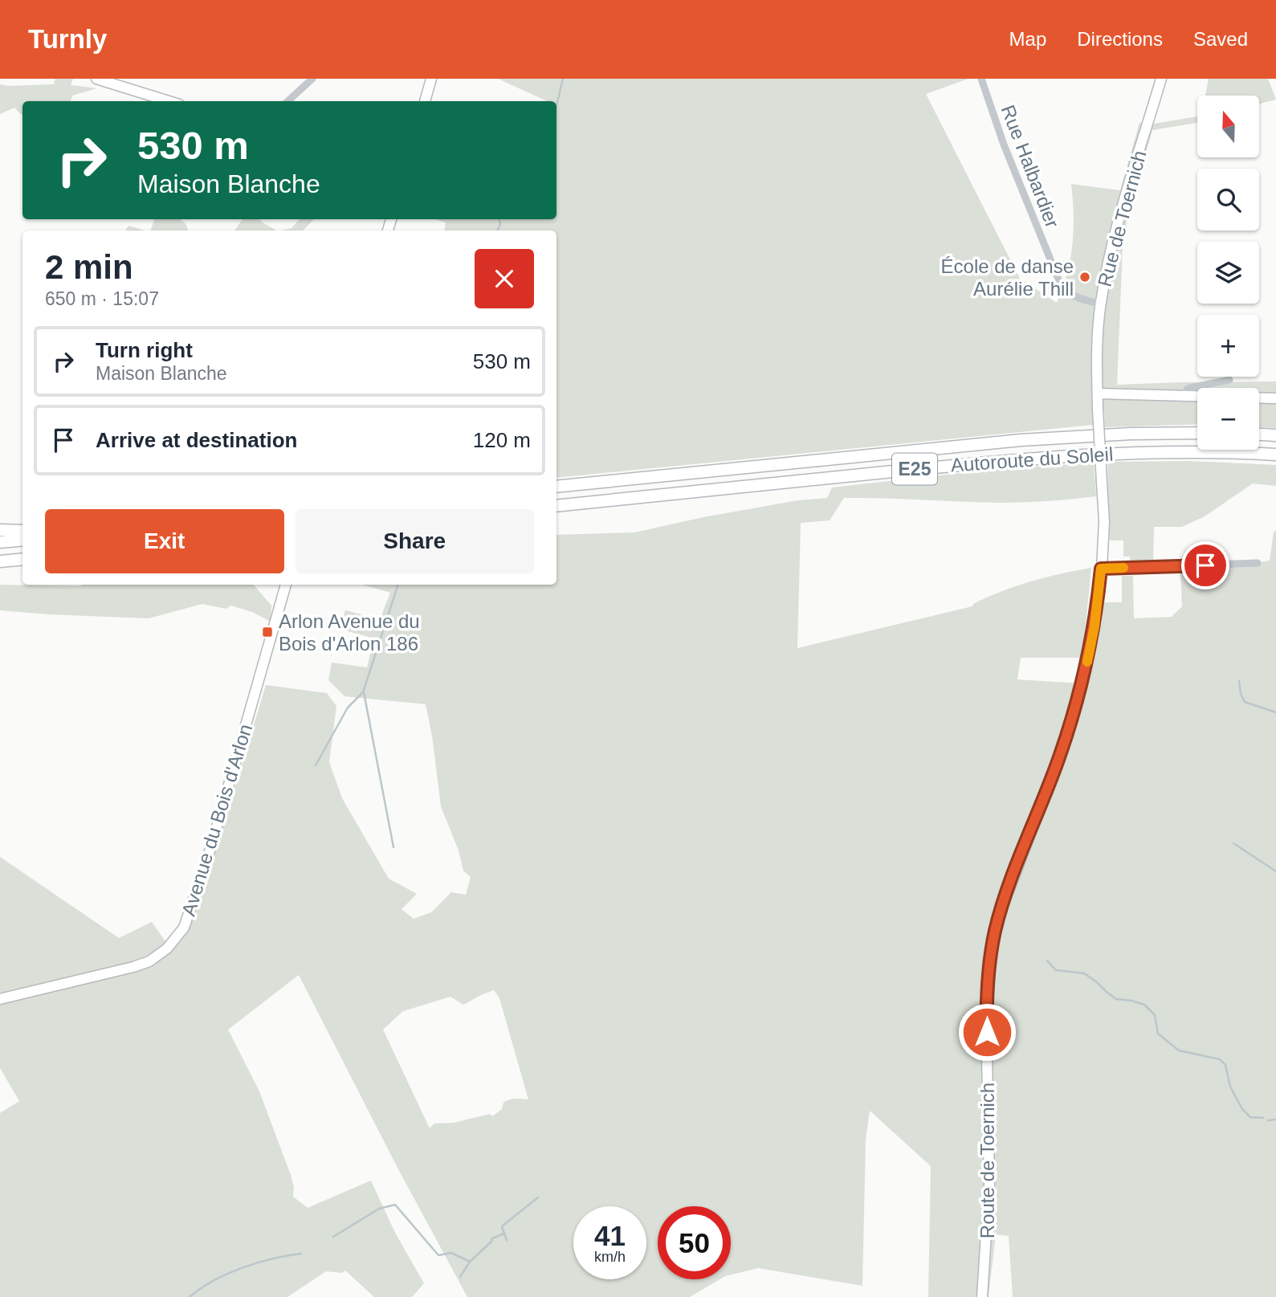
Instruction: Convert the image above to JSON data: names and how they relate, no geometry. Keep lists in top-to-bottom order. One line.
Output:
{"streets":{"highway":["Autoroute du Soleil","E25"],"main road":["Rue de Toernich","Avenue du Bois d'Arlon","Route de Toernich"],"street":["Rue Halbardier"]},"crossings":[["Rue Halbardier","Rue de Toernich"]],"places":{"other":["École de danse Aurélie Thill"],"transit":["Arlon Avenue du Bois d'Arlon 186"]},"north":"top","page":{"header":"Turnly","nav":["Map","Directions","Saved"],"map_buttons":["+","−"],"turn":["530 m","Maison Blanche"],"heading":["2 min","650 m · 15:07"],"list":[{"name":"Turn right","note":"Maison Blanche","value":"530 m"},{"name":"Arrive at destination","value":"120 m"}],"buttons":["Exit","Share"],"speed":"41 km/h","limit":"50"}}
